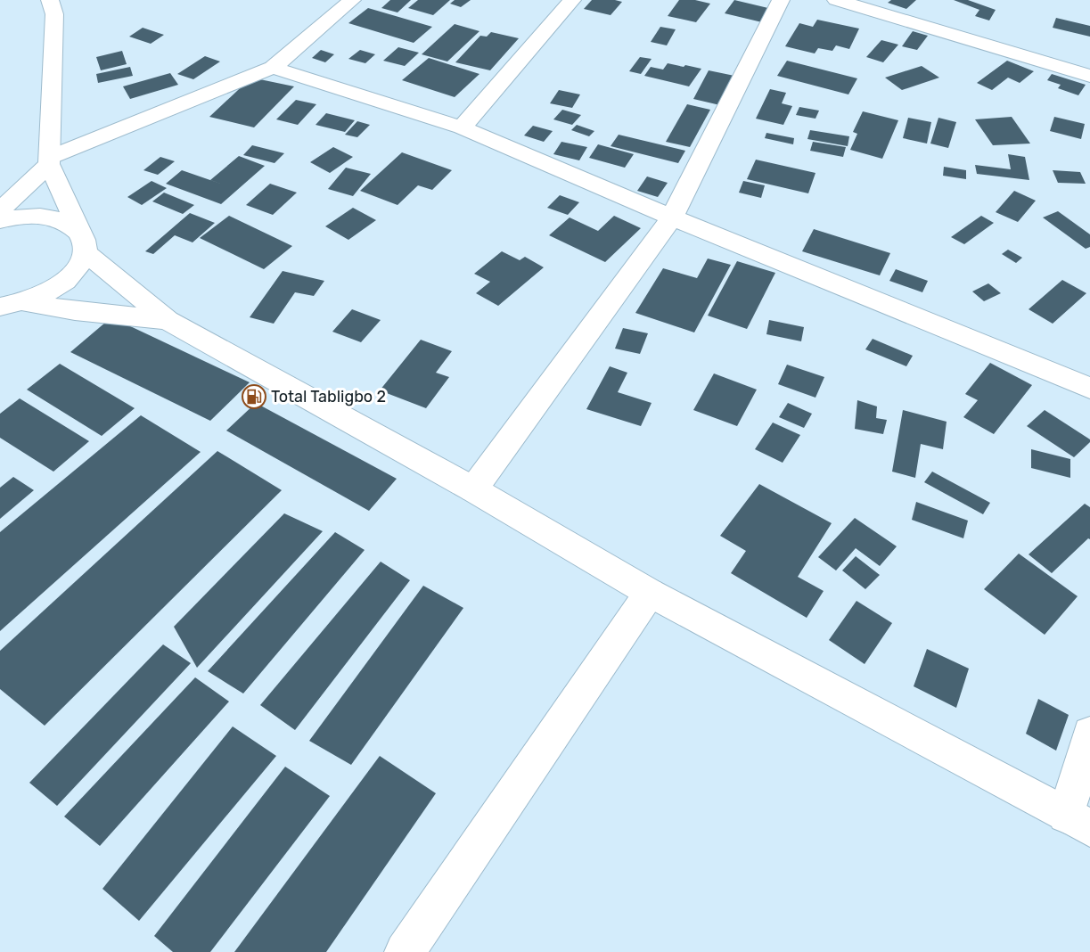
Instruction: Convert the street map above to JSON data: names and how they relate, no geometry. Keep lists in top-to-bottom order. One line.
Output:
{"places":{"fuel station":["Total Tabligbo 2"]}}
